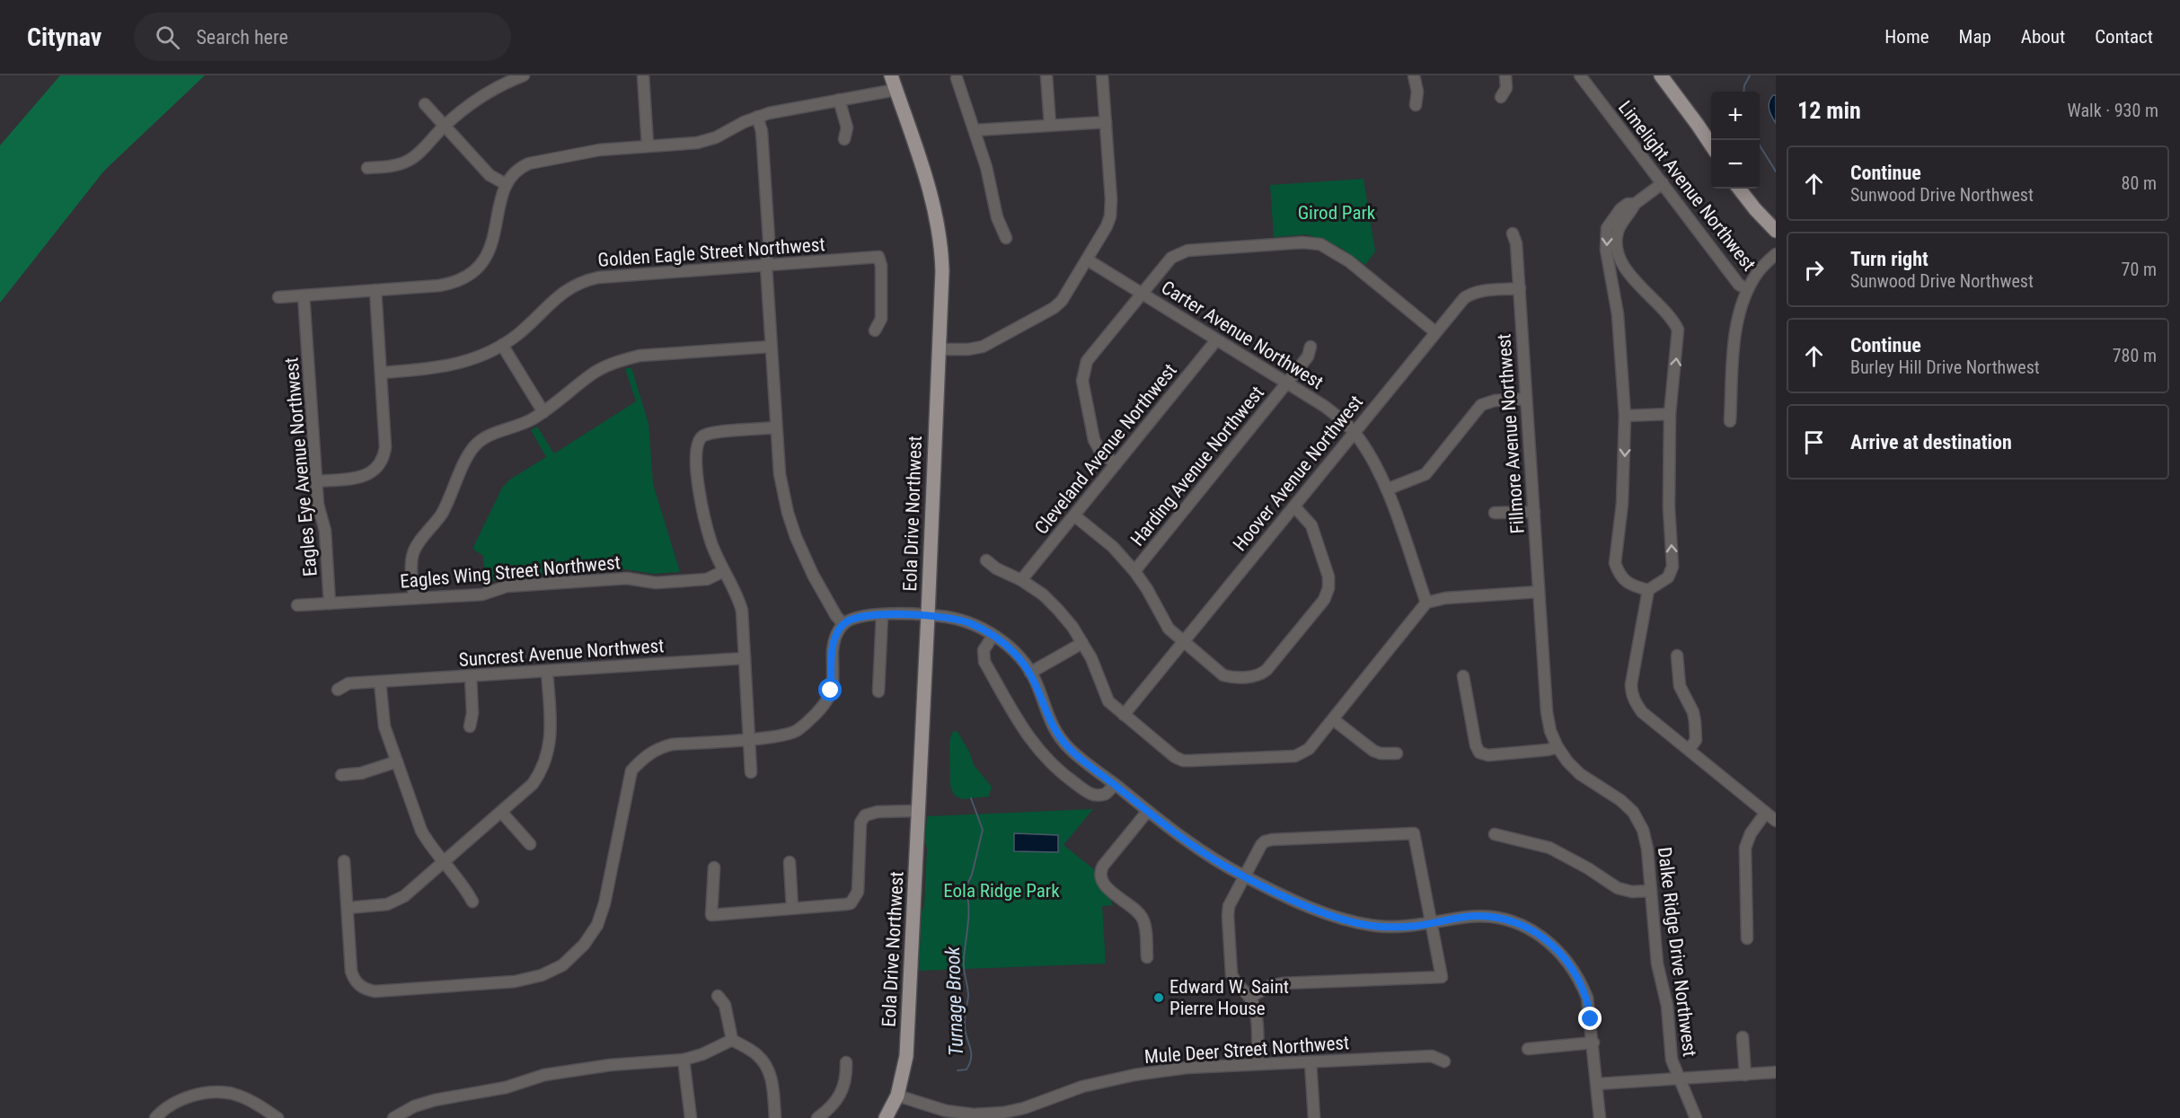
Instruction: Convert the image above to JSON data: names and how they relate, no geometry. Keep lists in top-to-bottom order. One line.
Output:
{"streets":{"main road":["Eola Drive Northwest"],"street":["Limelight Avenue Northwest","Golden Eagle Street Northwest","Carter Avenue Northwest","Fillmore Avenue Northwest","Cleveland Avenue Northwest","Harding Avenue Northwest","Eagles Eye Avenue Northwest","Hoover Avenue Northwest","Eagles Wing Street Northwest","Suncrest Avenue Northwest","Dalke Ridge Drive Northwest","Mule Deer Street Northwest"]},"crossings":[["Carter Avenue Northwest","Cleveland Avenue Northwest"],["Carter Avenue Northwest","Harding Avenue Northwest"],["Carter Avenue Northwest","Hoover Avenue Northwest"],["Fillmore Avenue Northwest","Hoover Avenue Northwest"],["Fillmore Avenue Northwest","Dalke Ridge Drive Northwest"],["Eagles Eye Avenue Northwest","Eagles Wing Street Northwest"],["Eola Drive Northwest","Mule Deer Street Northwest"]],"water":["Turnage Brook"],"parks":["Girod Park","Eola Ridge Park"],"places":["Edward W. Saint Pierre House"],"page":{"header":"Citynav","search":"Search here","nav":["Home","Map","About","Contact"],"heading":["12 min","Walk · 930 m"],"map_buttons":["+","−"],"list":[["Continue","Sunwood Drive Northwest","80 m"],["Turn right","Sunwood Drive Northwest","70 m"],["Continue","Burley Hill Drive Northwest","780 m"],"Arrive at destination"]}}
